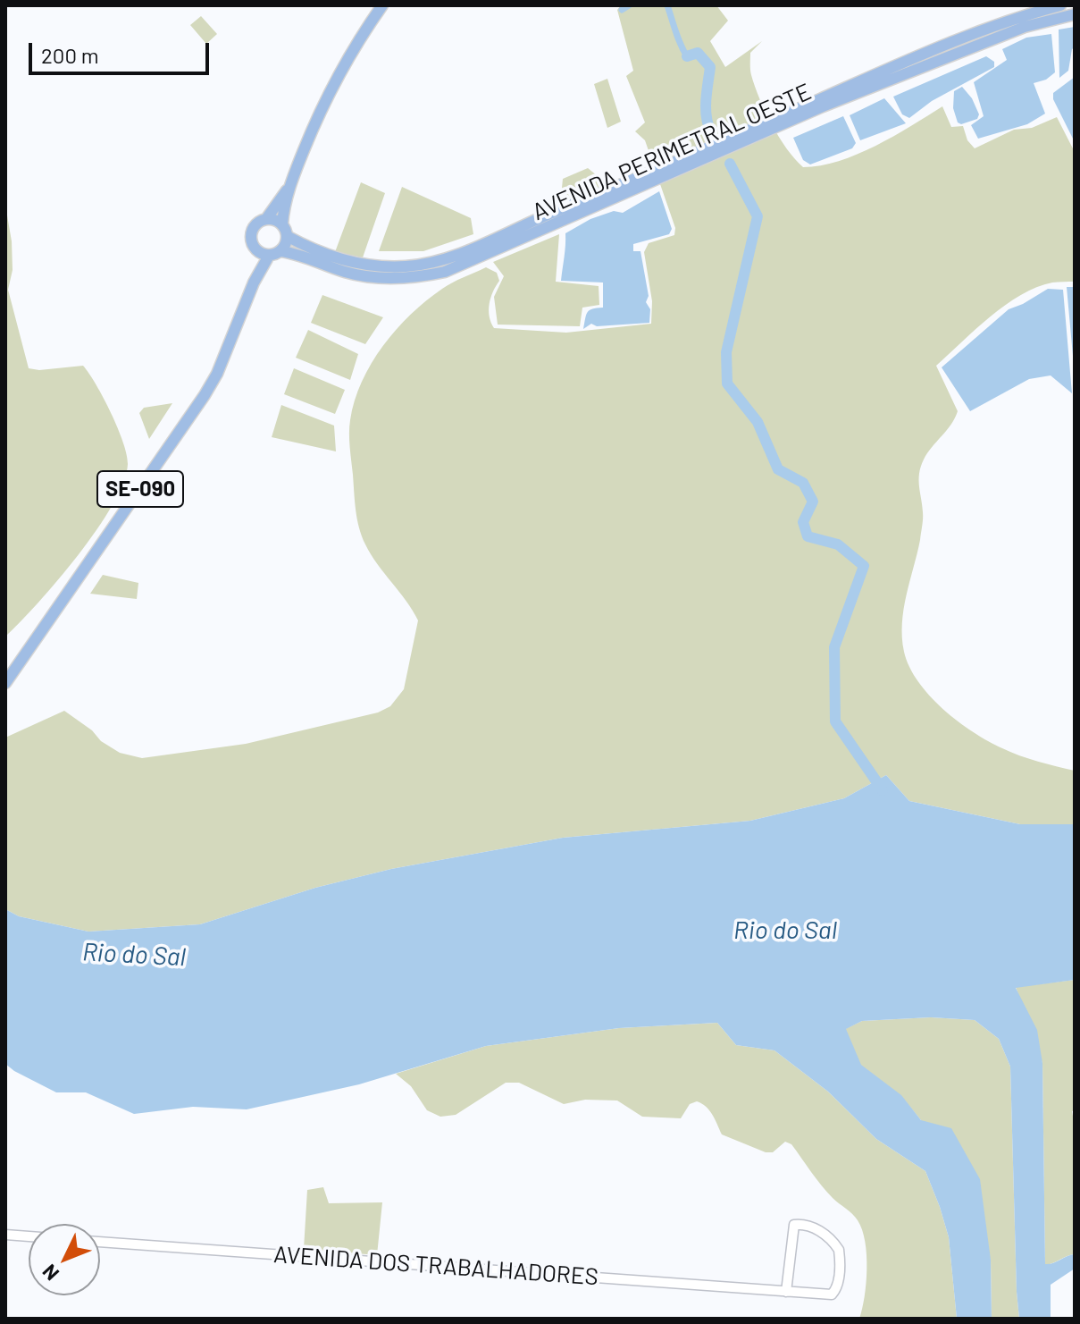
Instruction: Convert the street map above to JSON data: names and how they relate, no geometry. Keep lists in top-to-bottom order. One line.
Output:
{"streets":{"main road":["AVENIDA PERIMETRAL OESTE","SE-090"],"street":["AVENIDA DOS TRABALHADORES"]},"crossings":[["AVENIDA PERIMETRAL OESTE","SE-090"]],"water":["Rio do Sal"],"scale_bar":"200 m","north":"bottom left"}
